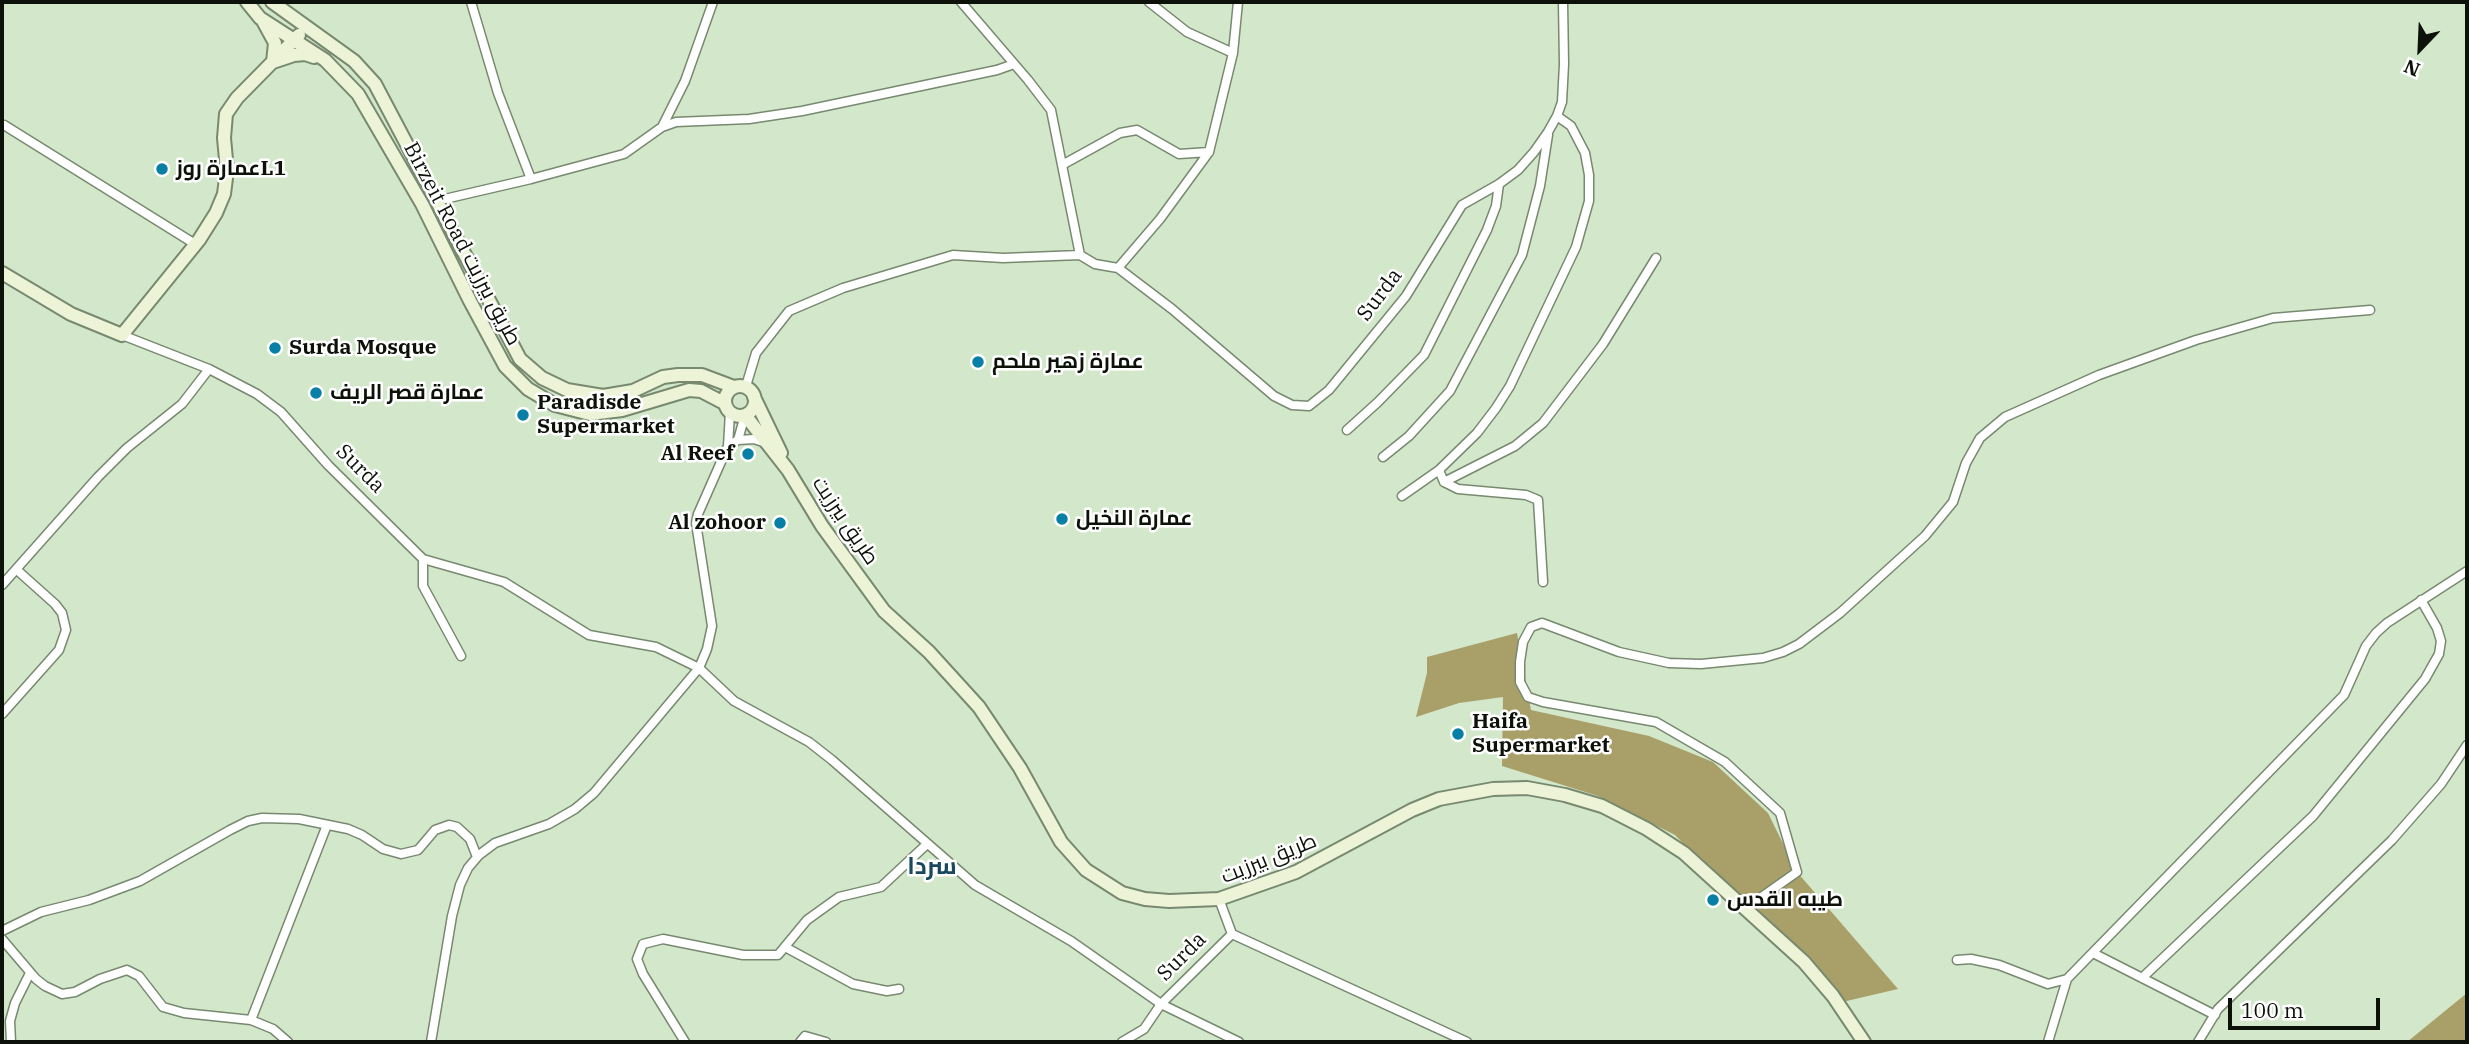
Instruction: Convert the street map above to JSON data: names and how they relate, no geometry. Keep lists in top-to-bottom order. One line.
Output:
{"streets":{"main road":["Birzeit Road طريق بيرزيت","Surda","طريق بيرزيت"]},"crossings":[["Birzeit Road طريق بيرزيت","Surda"],["Surda","طريق بيرزيت"]],"districts":["سردا"],"places":["عمارة روزL1","Surda Mosque","عمارة زهير ملحم","عمارة قصر الريف","Paradisde Supermarket","Al Reef","عمارة النخيل","Al zohoor","Haifa Supermarket","طيبه القدس"],"scale_bar":"100 m","north":"bottom left"}
